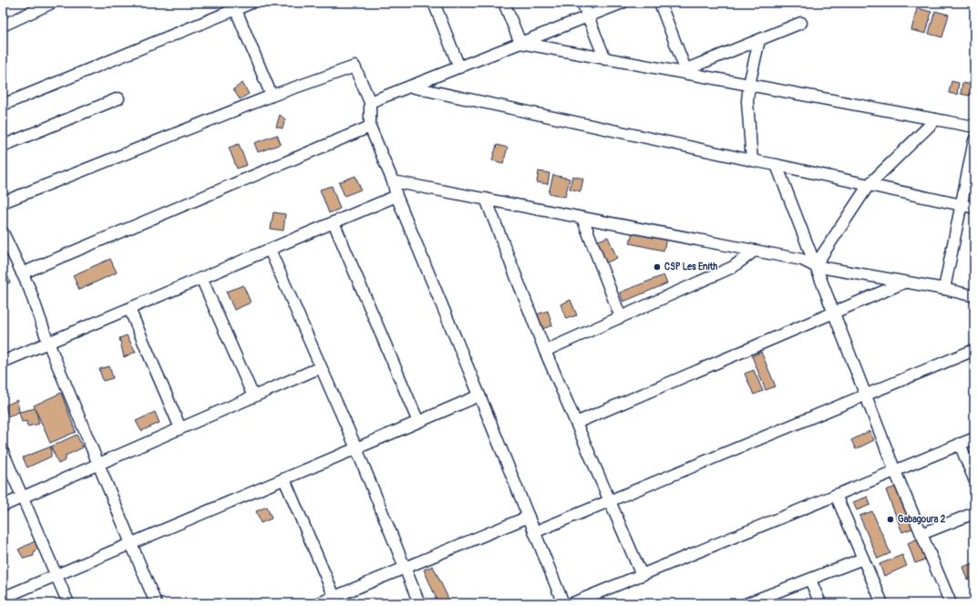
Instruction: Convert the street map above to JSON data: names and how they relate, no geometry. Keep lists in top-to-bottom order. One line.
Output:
{"places":["CSP Les Enith","Gabagoura 2"]}
